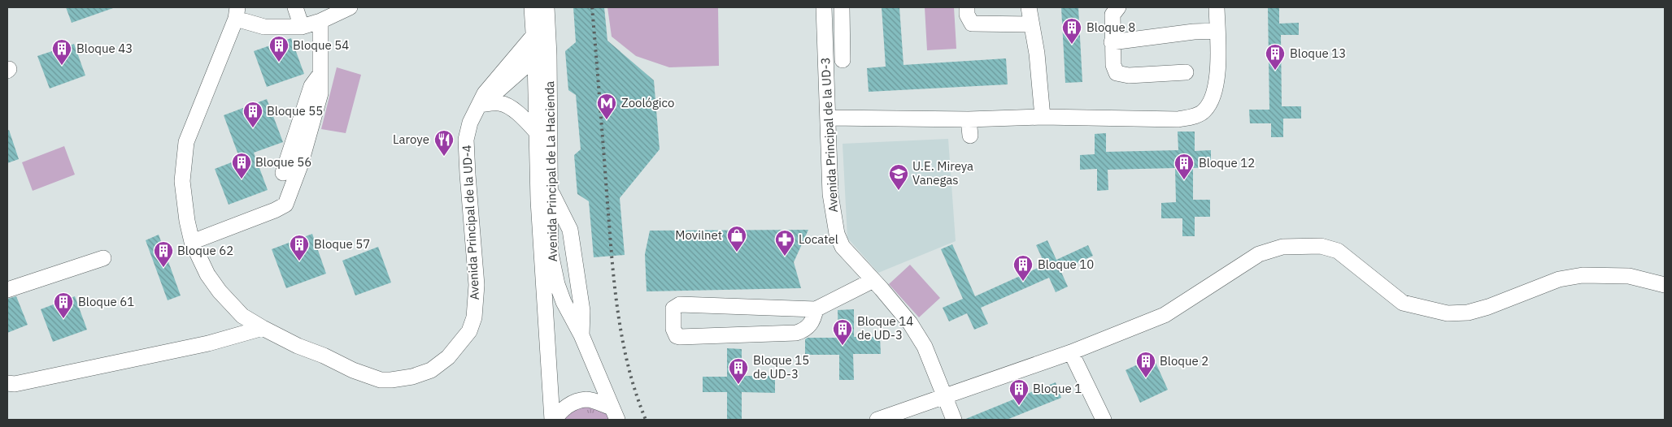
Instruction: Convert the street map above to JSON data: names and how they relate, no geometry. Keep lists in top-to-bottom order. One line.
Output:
{"streets":{"street":["Avenida Principal de la UD-3","Avenida Principal de La Hacienda","Avenida Principal de la UD-4"]},"crossings":[["Avenida Principal de La Hacienda","Avenida Principal de la UD-4"]],"places":{"building":["Bloque 8","Bloque 54","Bloque 43","Bloque 13","Bloque 55","Bloque 56","Bloque 12","Bloque 57","Bloque 62","Bloque 10","Bloque 61","Bloque 14 de UD-3","Bloque 2","Bloque 15 de UD-3","Bloque 1"],"metro station":["Zoológico"],"restaurant":["Laroye"],"school or university":["U.E. Mireya Vanegas"],"shop":["Movilnet"],"pharmacy":["Locatel"]}}
